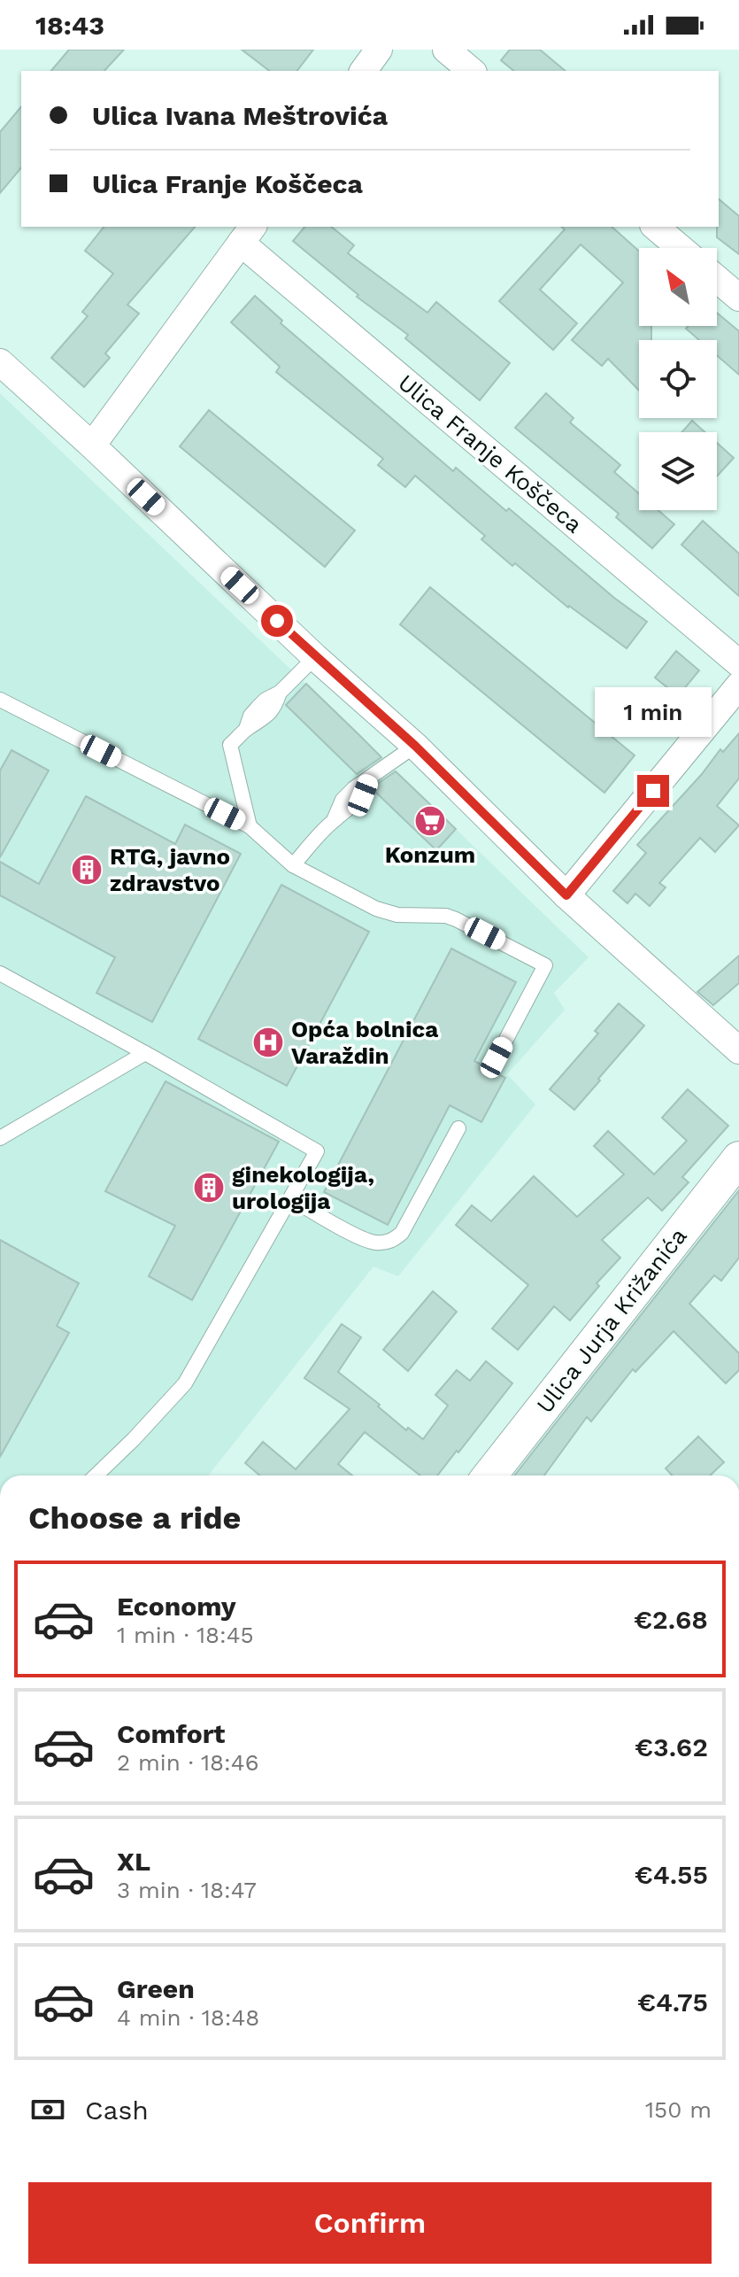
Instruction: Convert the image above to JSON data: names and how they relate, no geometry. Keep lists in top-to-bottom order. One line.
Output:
{"streets":{"street":["Ulica Franje Koščeca","Ulica Jurja Križanića"]},"places":{"supermarket":["Konzum"],"building":["RTG, javno zdravstvo","ginekologija, urologija"],"hospital":["Opća bolnica Varaždin"]},"north":"top left","page":{"status":"18:43","banner":["Ulica Ivana Meštrovića","Ulica Franje Koščeca"],"bubble":"1 min","heading":"Choose a ride","list":[{"name":"Economy","note":"1 min · 18:45","value":"€2.68"},{"name":"Comfort","note":"2 min · 18:46","value":"€3.62"},{"name":"XL","note":"3 min · 18:47","value":"€4.55"},{"name":"Green","note":"4 min · 18:48","value":"€4.75"}],"pay":["Cash","150 m"],"buttons":"Confirm"}}
